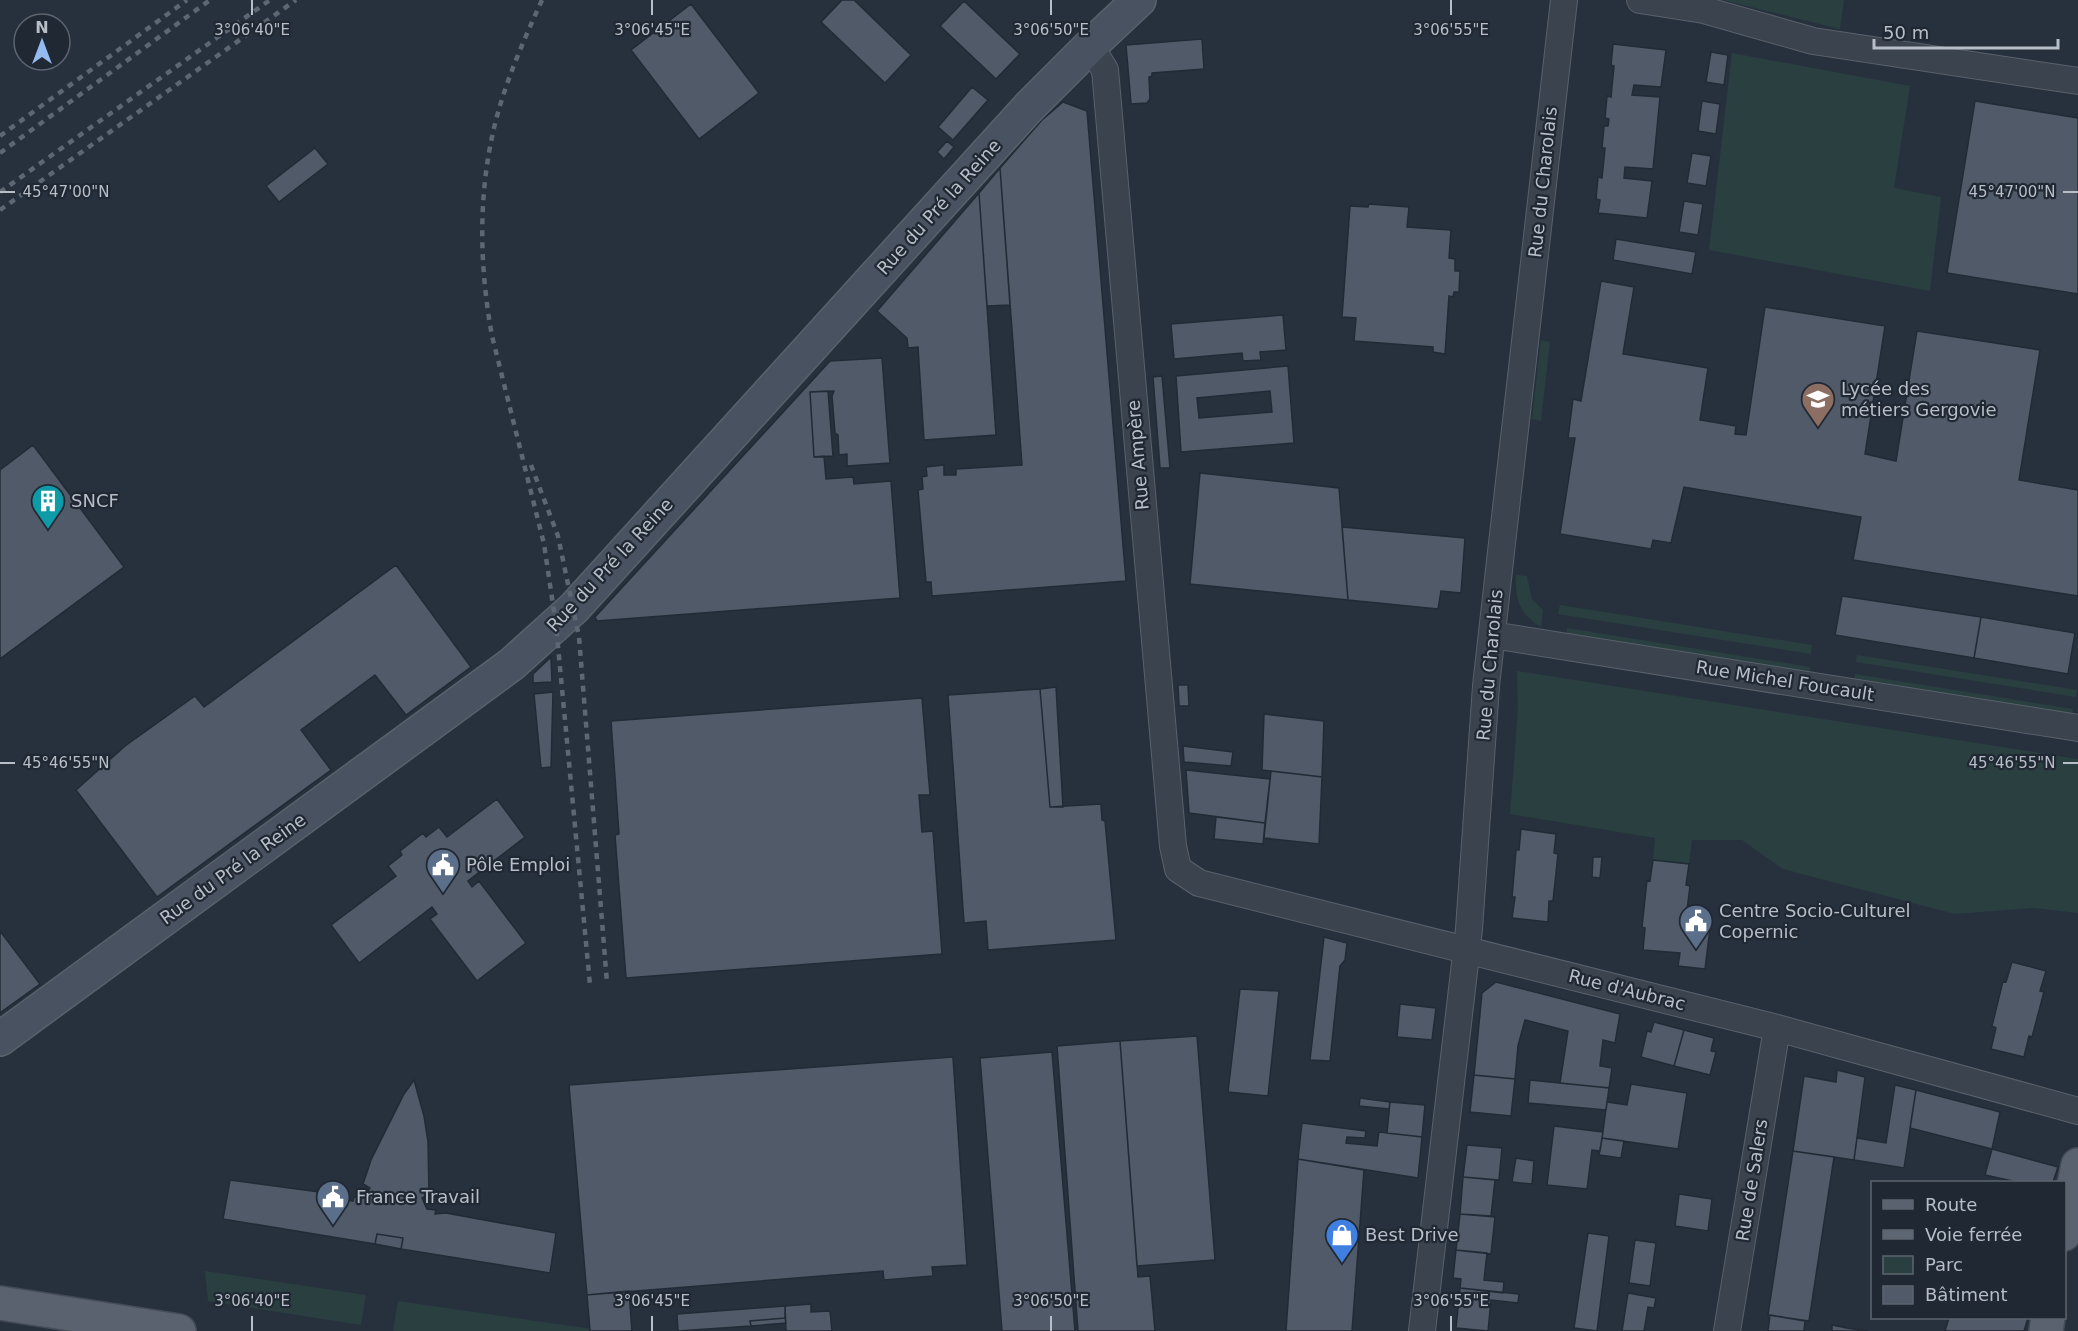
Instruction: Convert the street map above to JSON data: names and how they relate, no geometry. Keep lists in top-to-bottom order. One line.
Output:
{"streets":{"main road":["Rue du Pré la Reine"],"street":["Rue du Charolais","Rue Ampère","Rue Michel Foucault","Rue d'Aubrac","Rue de Salers"]},"crossings":[["Rue du Charolais","Rue Michel Foucault"],["Rue du Charolais","Rue d'Aubrac"],["Rue du Pré la Reine","Rue Ampère"],["Rue Ampère","Rue d'Aubrac"],["Rue d'Aubrac","Rue de Salers"]],"places":{"school or university":["Lycée des métiers Gergovie"],"building":["SNCF"],"public building":["Pôle Emploi","Centre Socio-Culturel Copernic","France Travail"],"shop":["Best Drive"]},"legend":["Route","Voie ferrée","Parc","Bâtiment"],"scale_bar":"50 m","north":"top","coordinates":["3°06'40\"E","3°06'45\"E","3°06'50\"E","3°06'55\"E","45°47'00\"N","45°46'55\"N"]}
